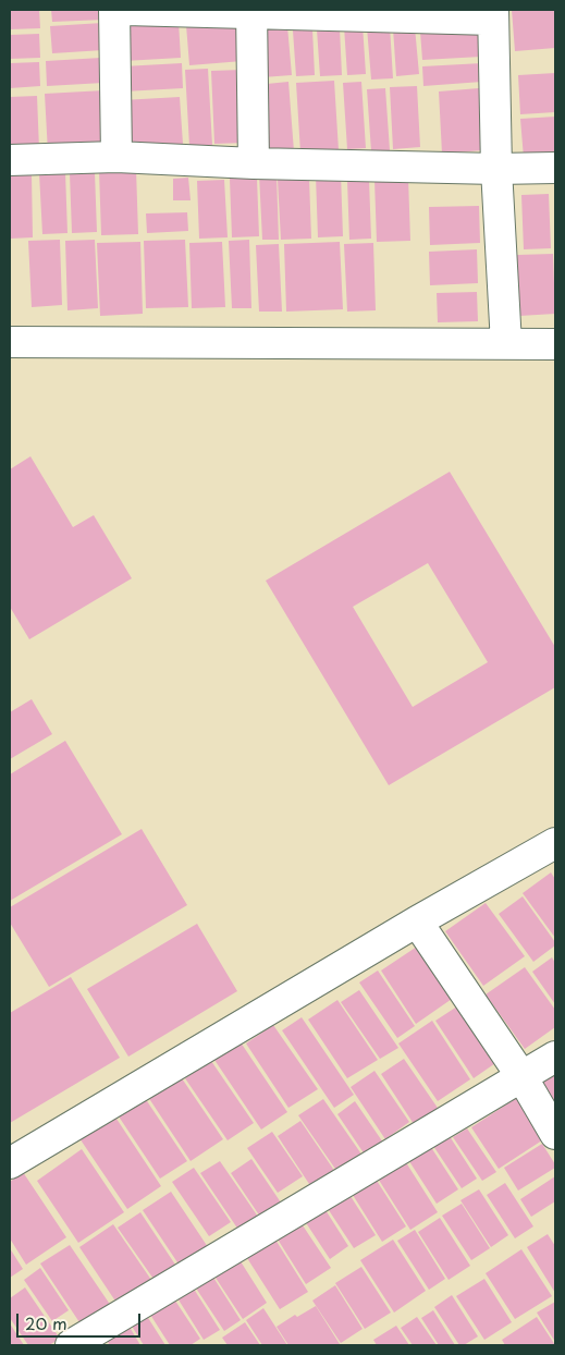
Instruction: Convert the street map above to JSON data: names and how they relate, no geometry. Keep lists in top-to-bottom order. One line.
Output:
{"scale_bar":"20 m"}
